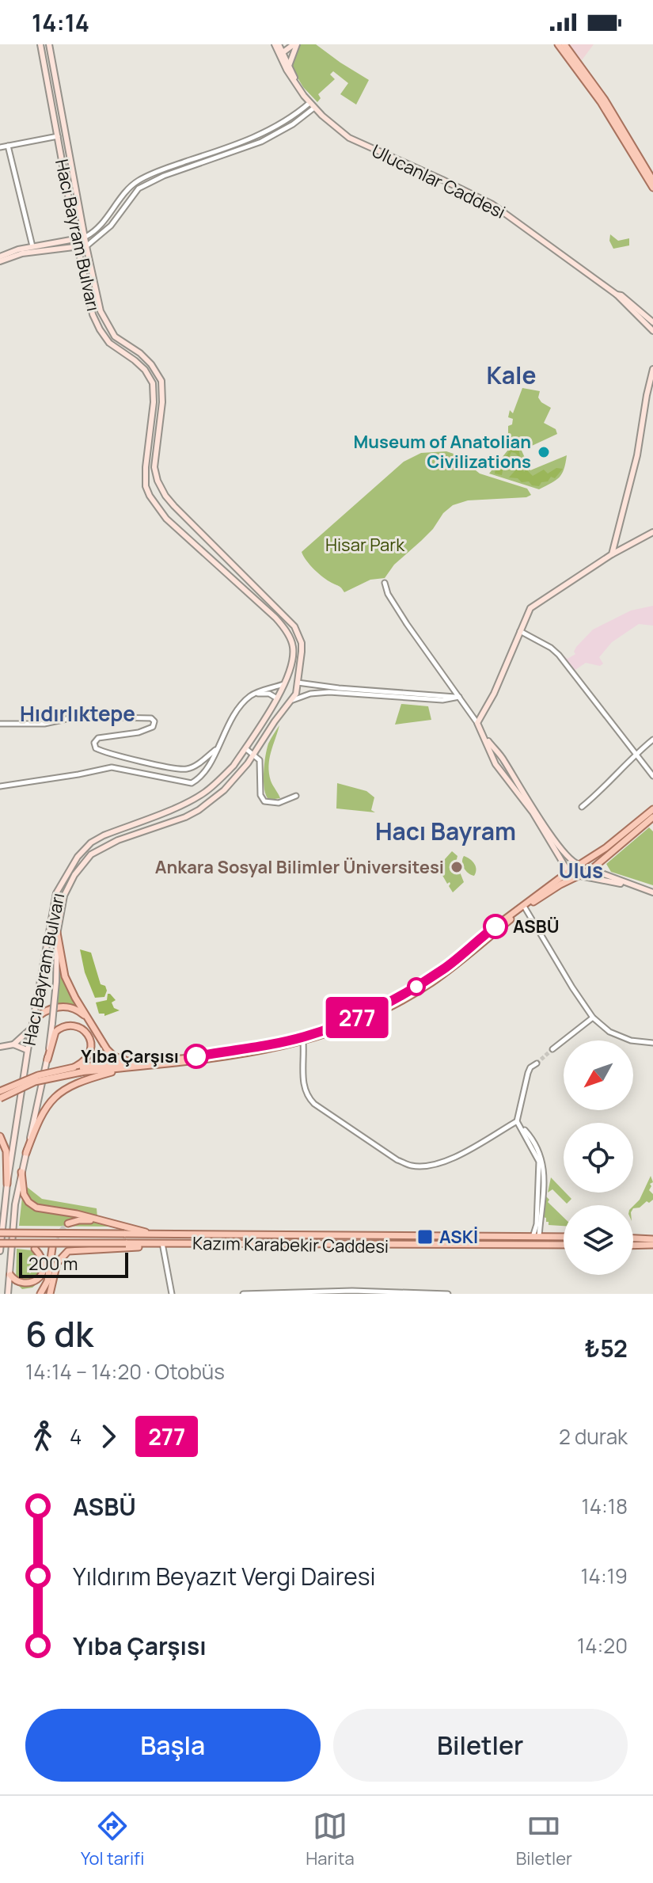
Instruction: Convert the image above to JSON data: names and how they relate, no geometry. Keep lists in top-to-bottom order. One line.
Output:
{"streets":{"main road":["Ulucanlar Caddesi","Hacı Bayram Bulvarı","Kazım Karabekir Caddesi"]},"districts":["Kale","Hıdırlıktepe","Hacı Bayram","Ulus"],"parks":["Hisar Park"],"places":{"other":["Museum of Anatolian Civilizations","Ankara Sosyal Bilimler Üniversitesi","ASBÜ","Yıba Çarşısı"],"transit":["ASKİ"]},"lines":["bus line 277"],"scale_bar":"200 m","north":"bottom left","page":{"status":"14:14","on_map":"277","scale":"200 m","heading":["6 dk","14:14 – 14:20 · Otobüs","₺52"],"legs":["4","277","2 durak"],"list":[{"name":"ASBÜ","value":"14:18"},{"name":"Yıldırım Beyazıt Vergi Dairesi","value":"14:19"},{"name":"Yıba Çarşısı","value":"14:20"}],"buttons":["Başla","Biletler"],"tabs":["Yol tarifi","Harita","Biletler"]}}
